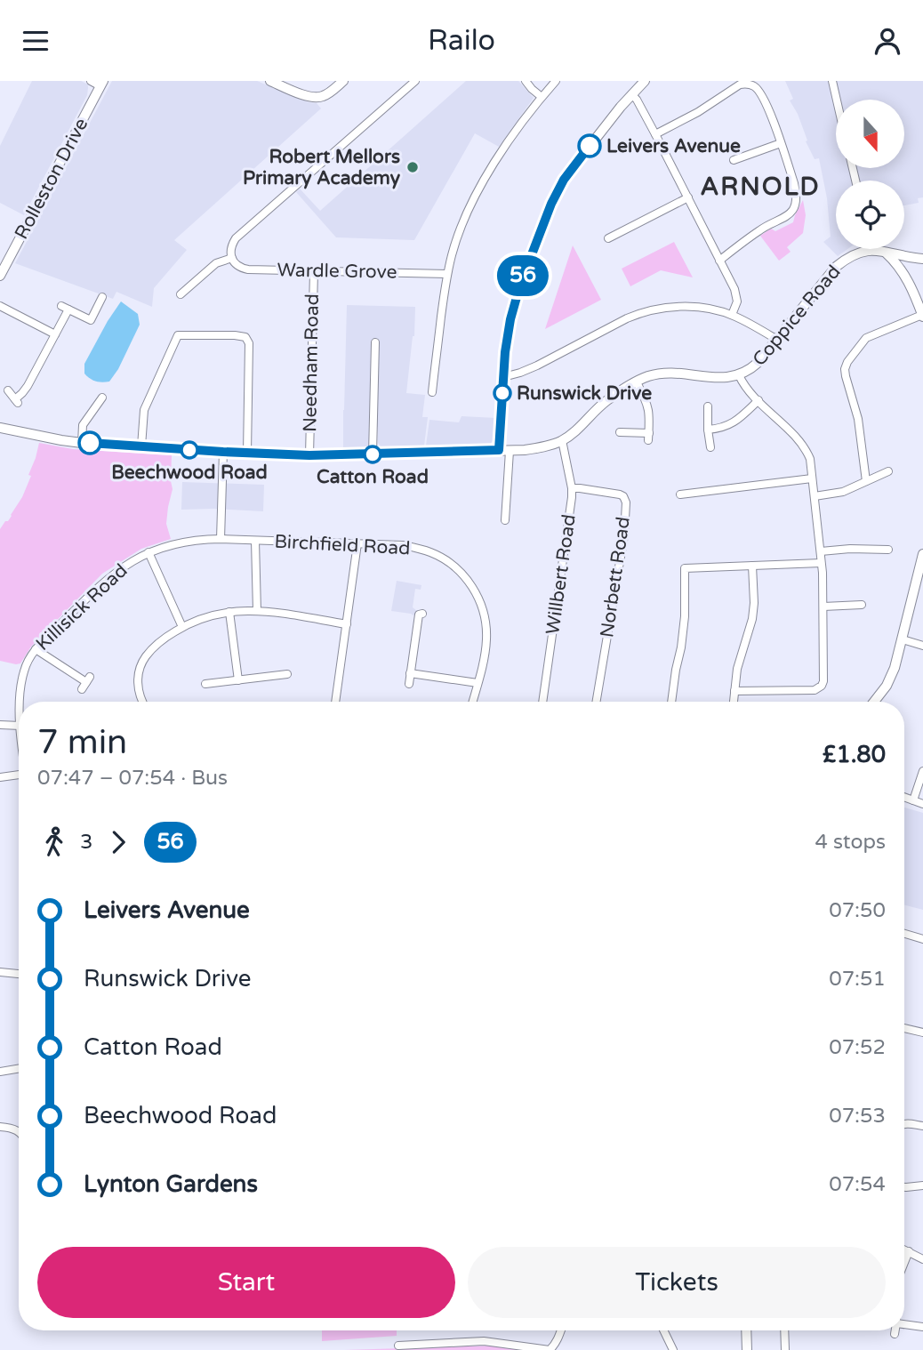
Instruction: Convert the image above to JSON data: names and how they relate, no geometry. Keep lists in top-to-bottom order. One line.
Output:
{"streets":{"street":["Rolleston Drive","Wardle Grove","Coppice Road","Needham Road","Birchfield Road","Willbert Road","Norbett Road","Killisick Road"]},"crossings":[["Wardle Grove","Needham Road"],["Coppice Road","Needham Road"],["Coppice Road","Willbert Road"],["Birchfield Road","Killisick Road"],["Willbert Road","Norbett Road"]],"districts":["ARNOLD"],"places":["Leivers Avenue","Robert Mellors Primary Academy","Runswick Drive","Beechwood Road","Catton Road"],"lines":["bus line 56"],"north":"bottom","page":{"header":"Railo","on_map":"56","heading":["7 min","07:47 – 07:54 · Bus","£1.80"],"legs":["3","56","4 stops"],"list":[{"name":"Leivers Avenue","value":"07:50"},{"name":"Runswick Drive","value":"07:51"},{"name":"Catton Road","value":"07:52"},{"name":"Beechwood Road","value":"07:53"},{"name":"Lynton Gardens","value":"07:54"}],"buttons":["Start","Tickets"]}}
